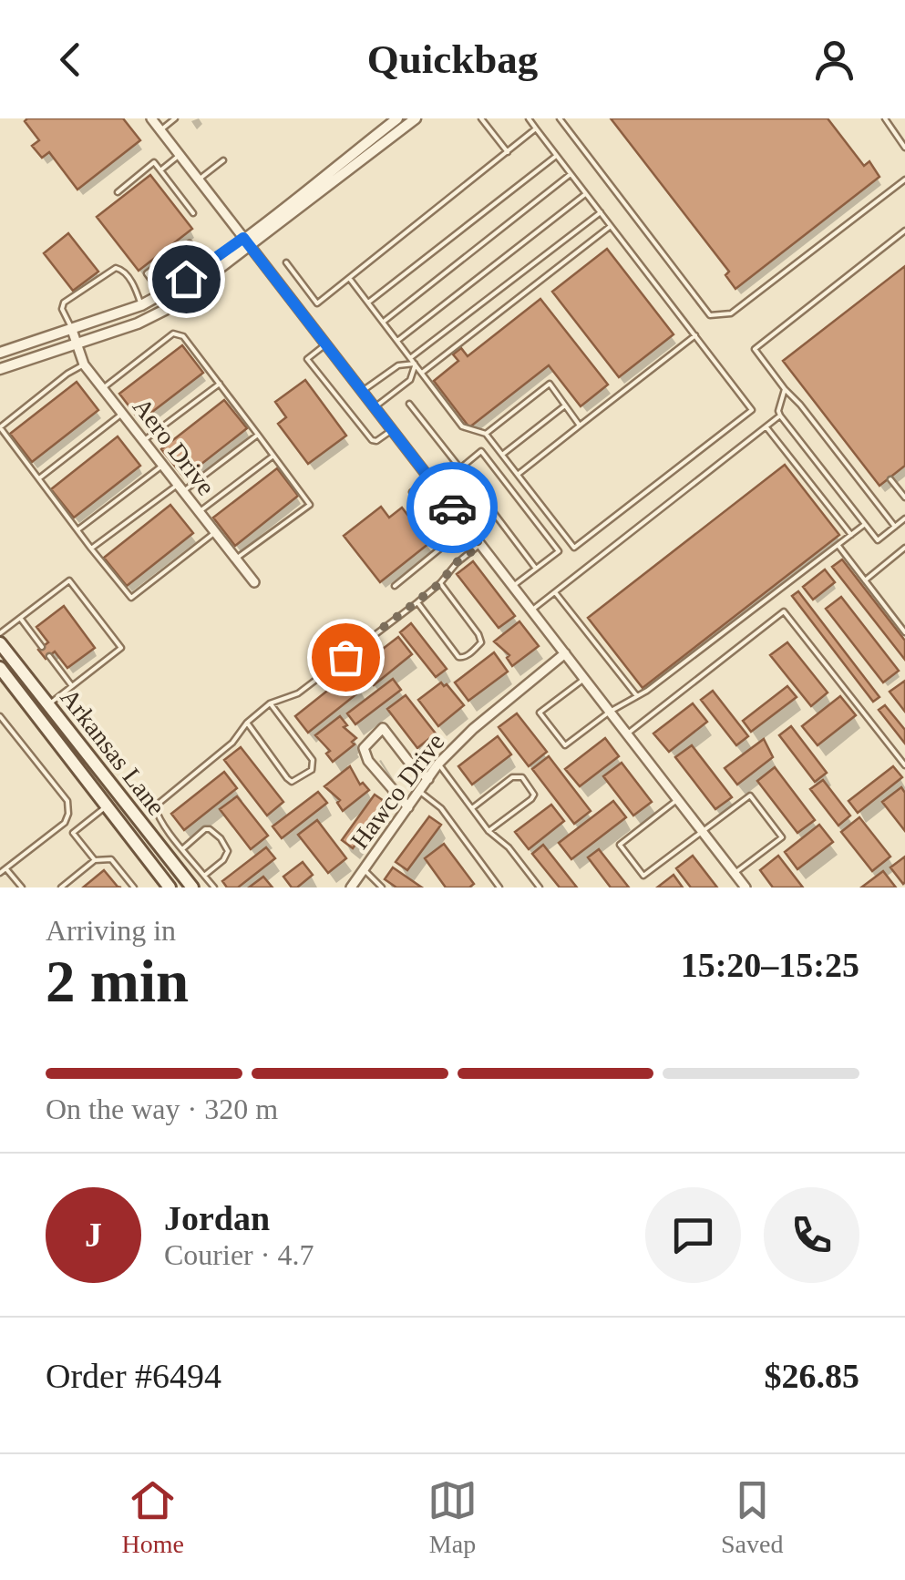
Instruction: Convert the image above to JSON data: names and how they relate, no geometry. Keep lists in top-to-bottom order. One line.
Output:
{"streets":{"main road":["Arkansas Lane"],"street":["Aero Drive","Hawco Drive"]},"page":{"header":"Quickbag","heading":["2 min","Arriving in","15:20–15:25"],"panel":["Jordan","Courier · 4.7","Order #6494","$26.85"],"bar":"On the way · 320 m","round":"J","tabs":["Home","Map","Saved"]}}
